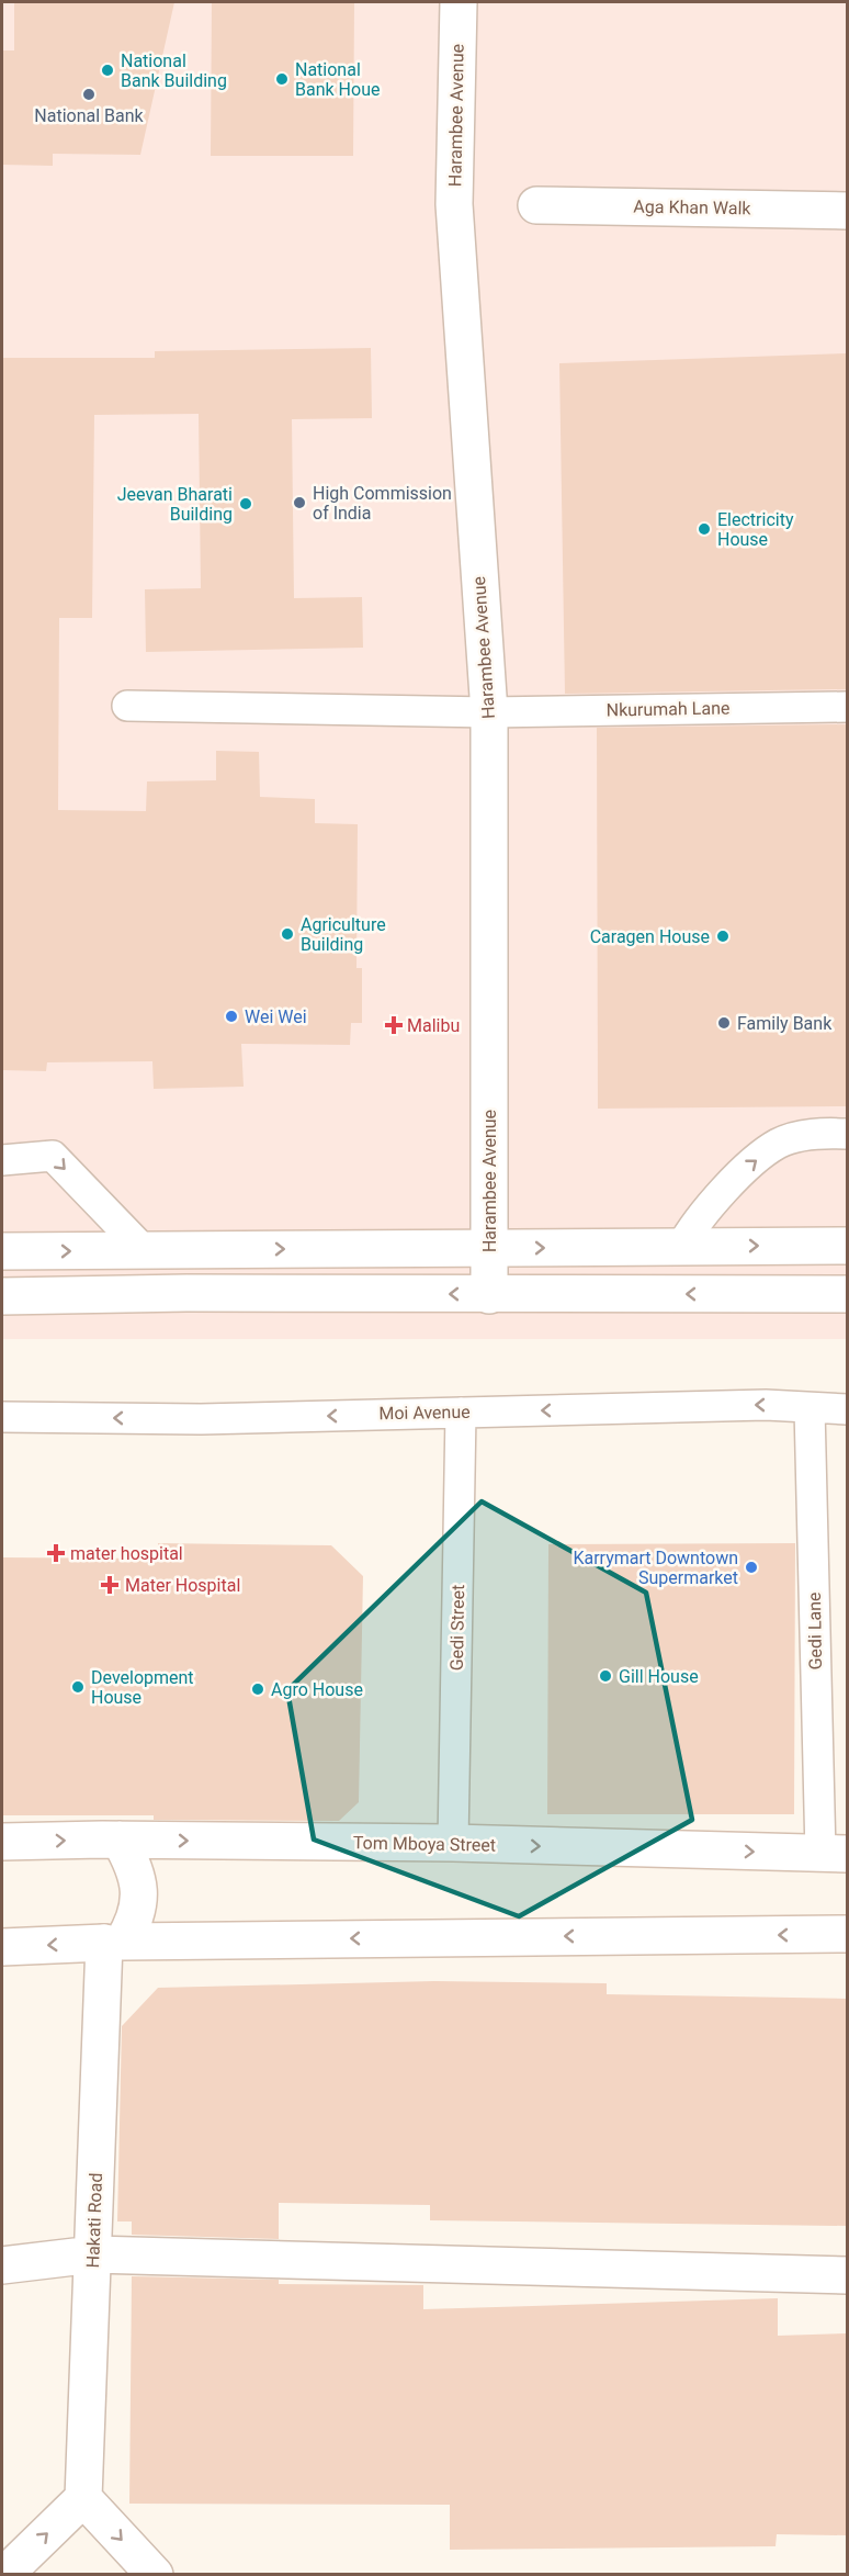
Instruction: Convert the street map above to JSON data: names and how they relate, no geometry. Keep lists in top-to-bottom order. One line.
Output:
{"streets":{"main road":["Harambee Avenue","Aga Khan Walk","Tom Mboya Street","Hakati Road"],"lane":["Nkurumah Lane","Moi Avenue","Gedi Street","Gedi Lane"]},"crossings":[["Harambee Avenue","Nkurumah Lane"],["Moi Avenue","Gedi Street"],["Moi Avenue","Gedi Lane"],["Gedi Street","Tom Mboya Street"],["Gedi Lane","Tom Mboya Street"]],"one_way":["Moi Avenue"],"places":{"other":["National Bank Building","National Bank Houe","National Bank","High Commission of India","Jeevan Bharati Building","Electricity House","Agriculture Building","Caragen House","Wei Wei","Family Bank","Karrymart Downtown Supermarket","Gill House","Development House","Agro House"],"health":["Malibu","mater hospital","Mater Hospital"]}}
